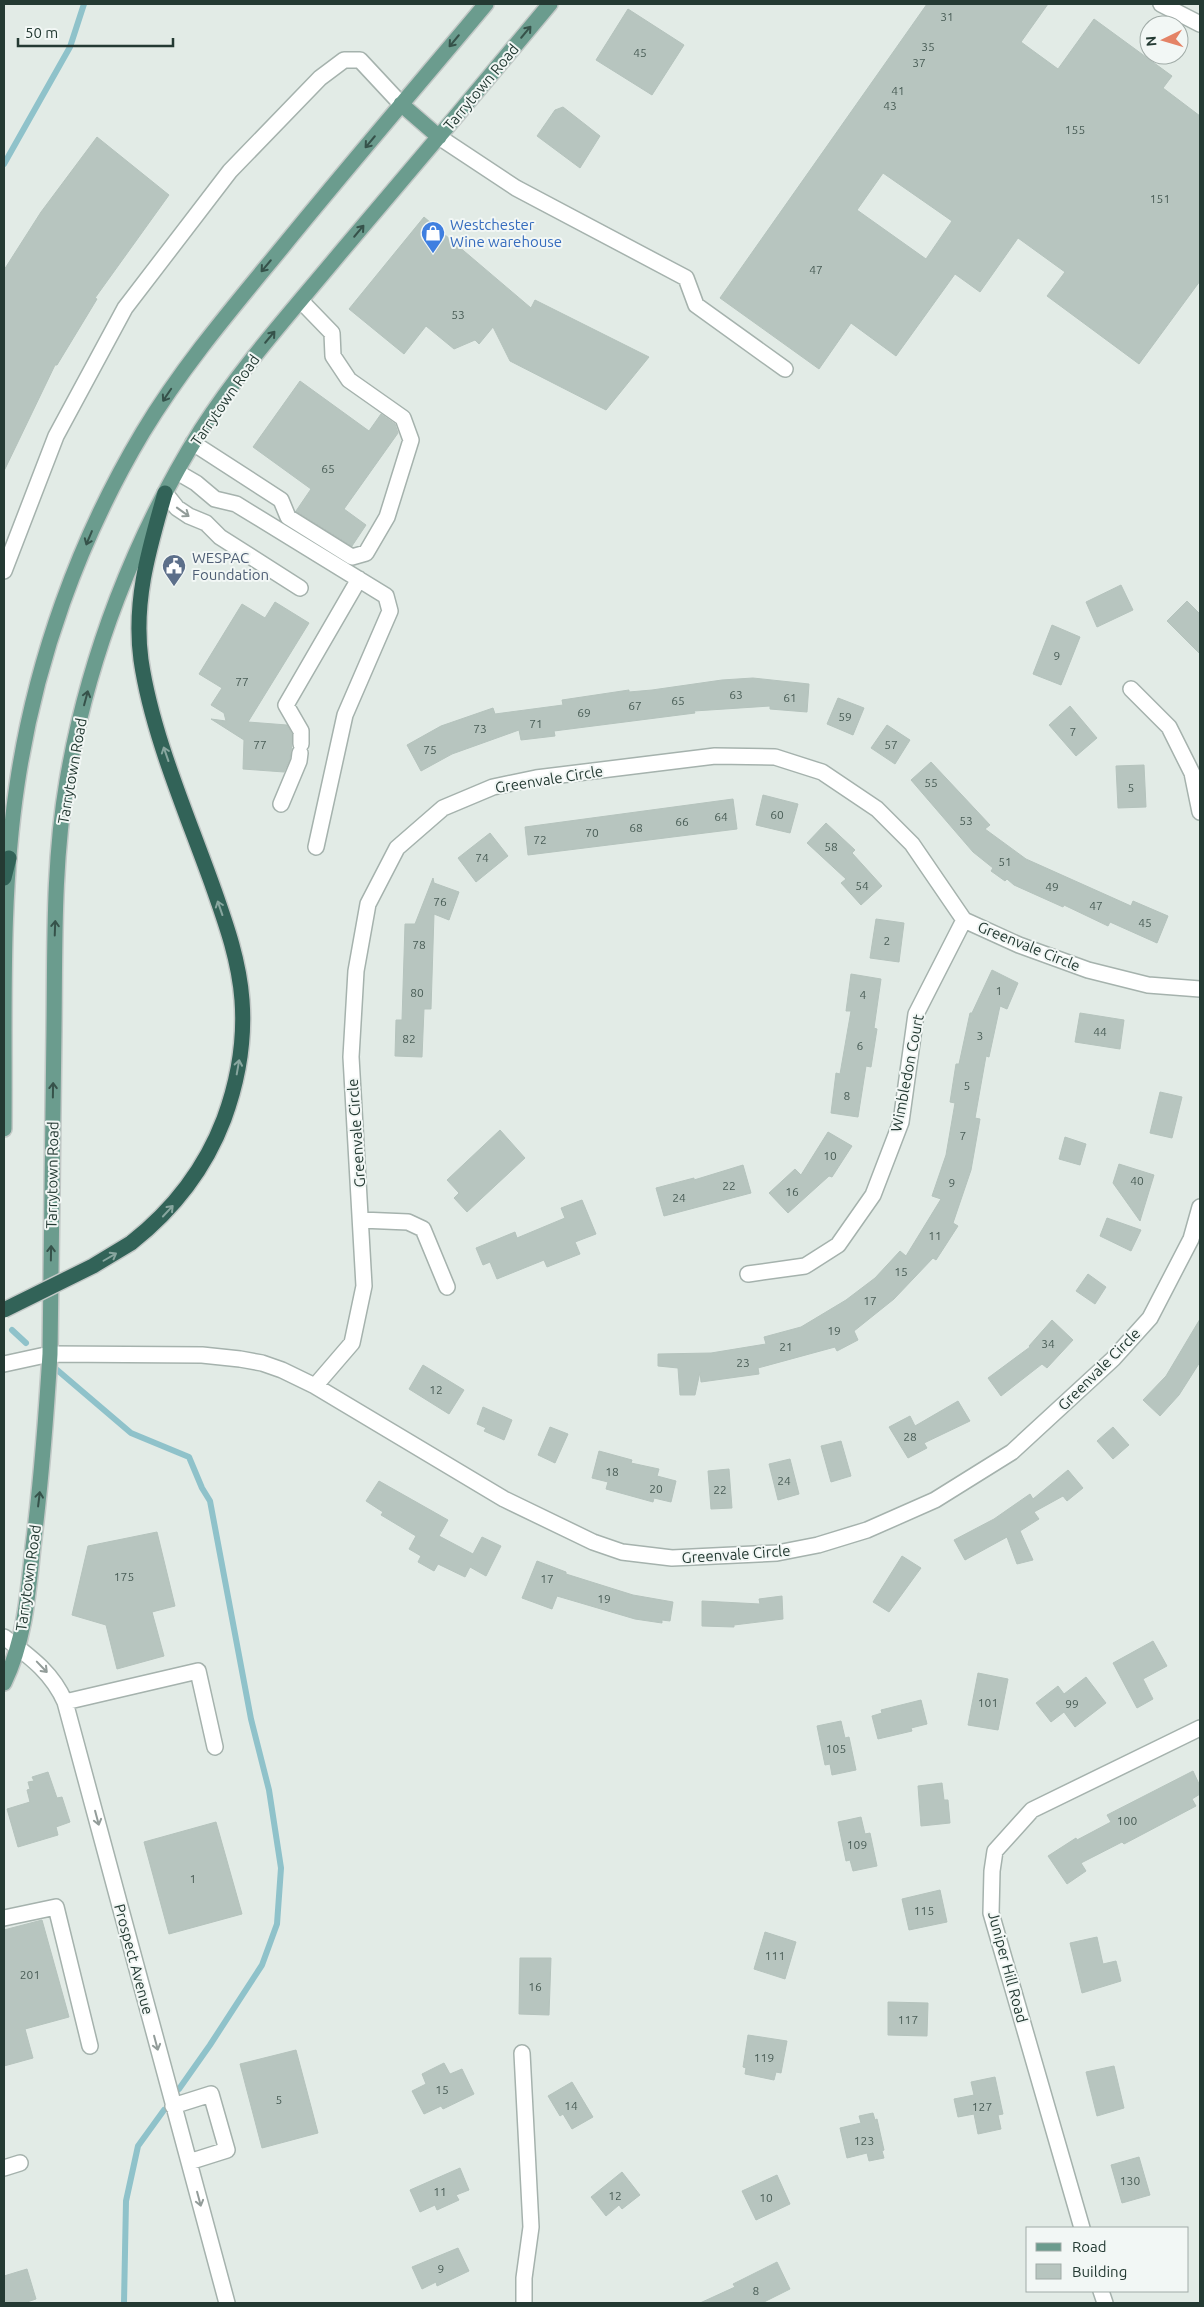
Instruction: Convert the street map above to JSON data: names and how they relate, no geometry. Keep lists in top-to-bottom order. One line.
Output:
{"streets":{"main road":["Tarrytown Road"],"street":["Greenvale Circle","Wimbledon Court","Prospect Avenue","Juniper Hill Road"]},"crossings":[["Tarrytown Road","Greenvale Circle"],["Tarrytown Road","Prospect Avenue"],["Greenvale Circle","Wimbledon Court"]],"one_way":["Prospect Avenue"],"places":{"shop":["Westchester Wine warehouse"],"public building":["WESPAC Foundation"]},"house_numbers":["31","35","45","37","41","43","155","151","47","53","65","9","77","63","61","65","67","69","59","71","73","7","77","57","75","55","5","60","64","53","66","68","70","72","58","74","51","54","49","76","47","45","2","78","1","80","4","44","3","82","6","5","8","7","10","40","9","22","16","24","11","15","17","19","34","21","23","12","28","18","24","20","22","175","17","19","101","99","105","100","109","1","115","111","201","16","117","119","15","5","14","127","123","130","11","12","10","9","8"],"legend":["Road","Building"],"scale_bar":"50 m","north":"left"}
